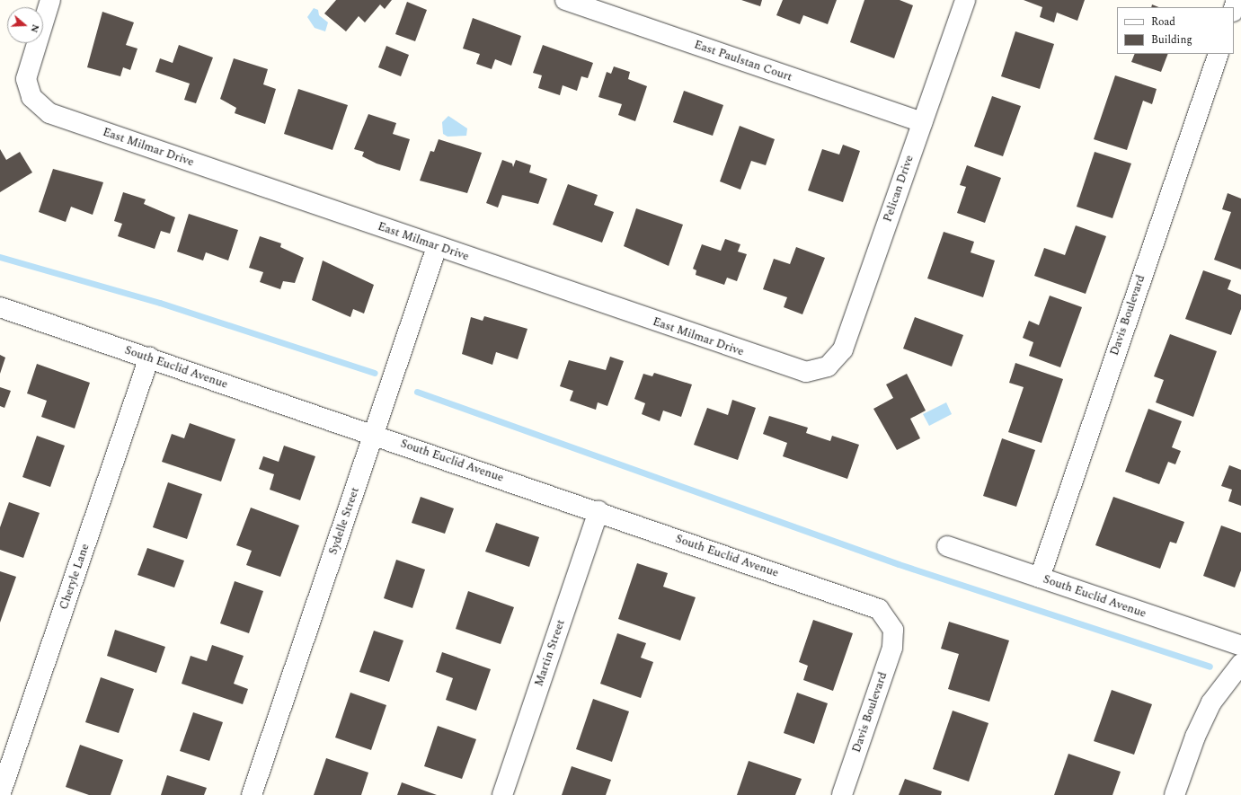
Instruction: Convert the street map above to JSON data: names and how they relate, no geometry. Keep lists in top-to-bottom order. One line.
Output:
{"streets":{"street":["East Paulstan Court","East Milmar Drive","Pelican Drive","Davis Boulevard","South Euclid Avenue","Sydelle Street","Cheryle Lane","Martin Street"]},"crossings":[["East Paulstan Court","Pelican Drive"],["East Milmar Drive","Pelican Drive"],["East Milmar Drive","Sydelle Street"],["Davis Boulevard","South Euclid Avenue"],["South Euclid Avenue","Sydelle Street"],["South Euclid Avenue","Cheryle Lane"],["South Euclid Avenue","Martin Street"]],"legend":["Road","Building"],"north":"right"}
